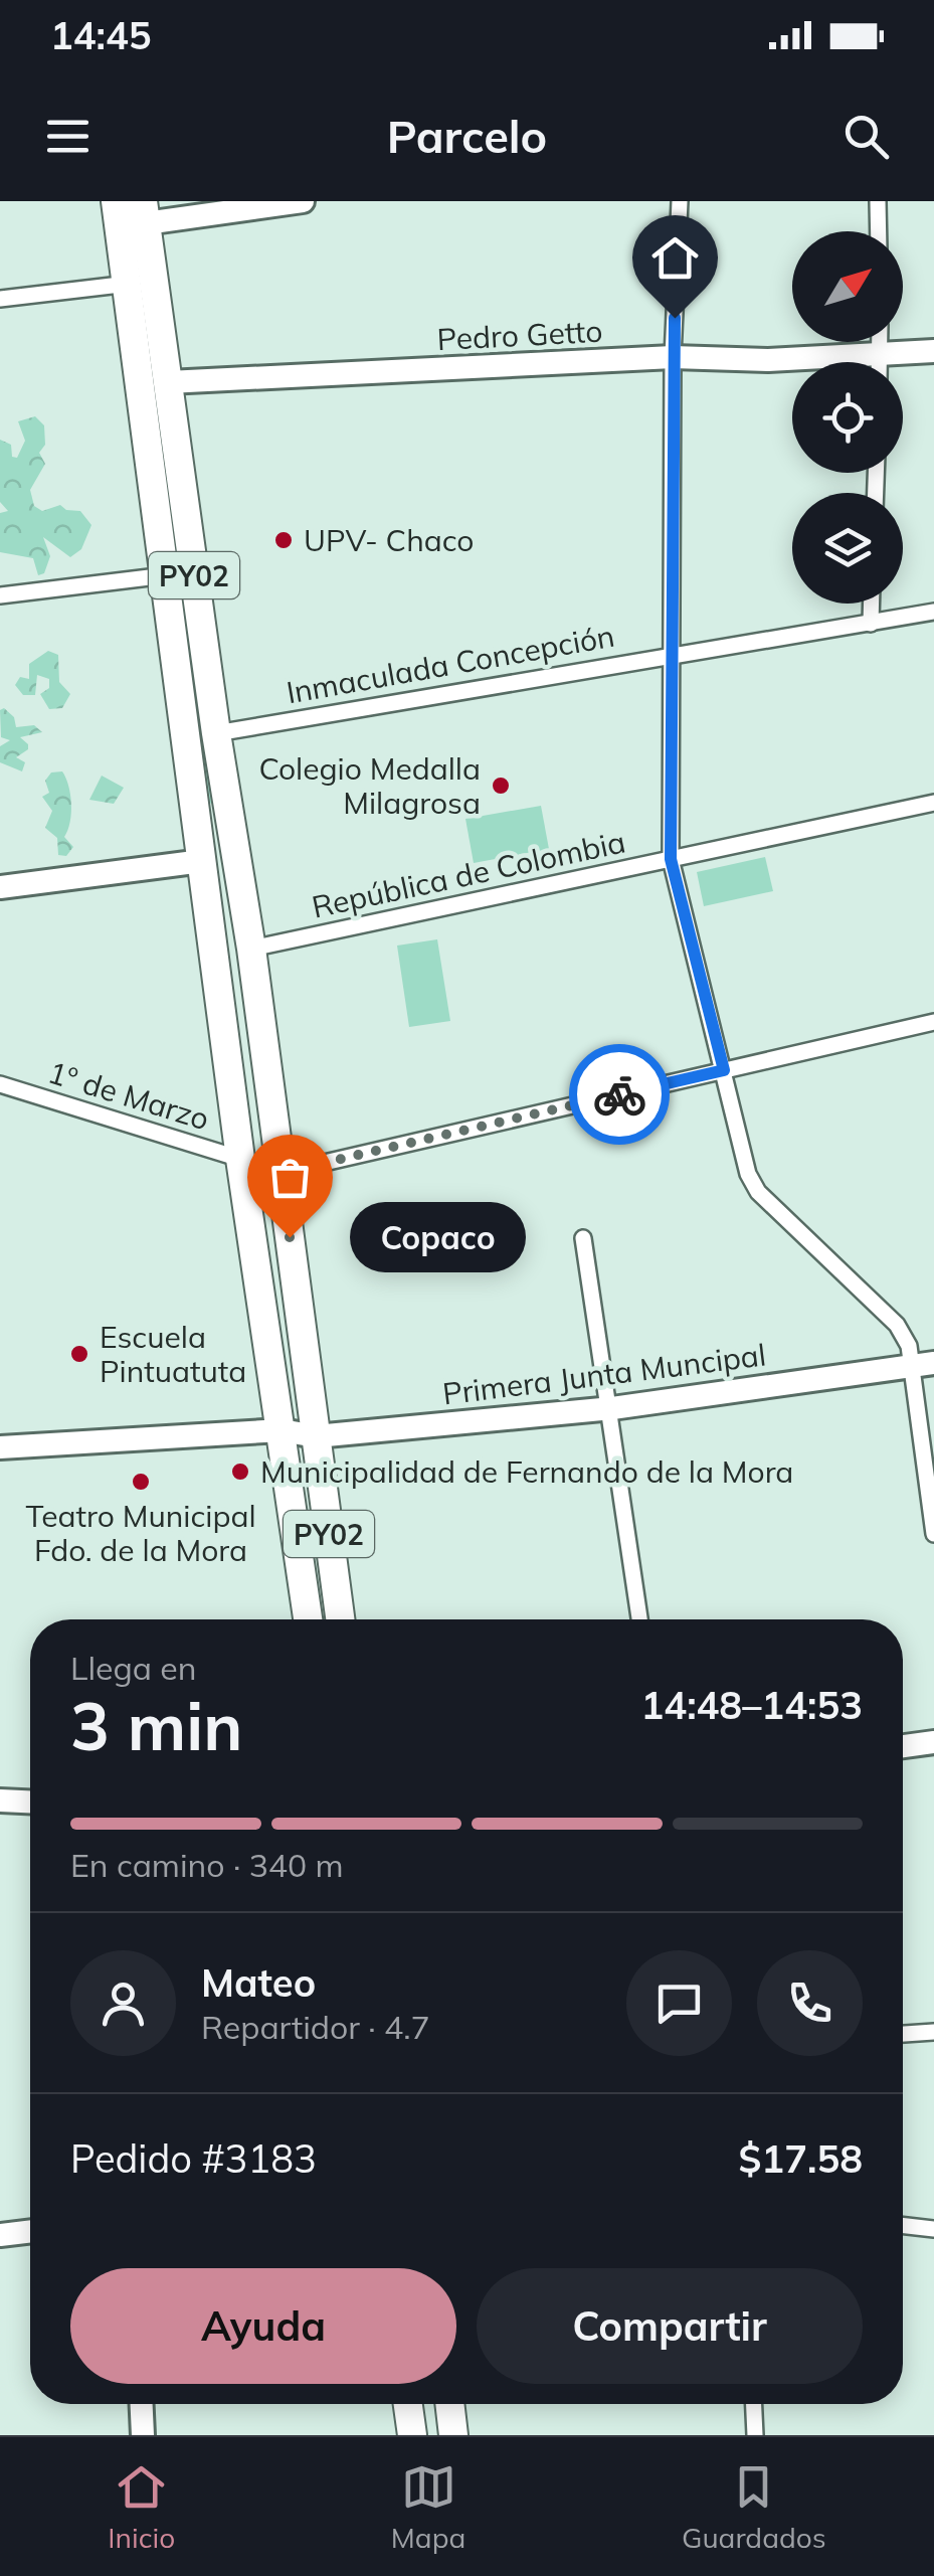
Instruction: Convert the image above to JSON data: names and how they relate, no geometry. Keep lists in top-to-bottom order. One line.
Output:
{"streets":{"highway":["PY02"],"street":["Pedro Getto","Inmaculada Concepción","República de Colombia","1º de Marzo","Primera Junta Muncipal"]},"crossings":[["Pedro Getto","PY02"],["PY02","Inmaculada Concepción"],["PY02","República de Colombia"],["PY02","1º de Marzo"],["PY02","Primera Junta Muncipal"]],"places":["UPV- Chaco","Colegio Medalla Milagrosa","Copaco","Escuela Pintuatuta","Municipalidad de Fernando de la Mora","Teatro Municipal Fdo. de la Mora"],"north":"top right","page":{"status":"14:45","header":"Parcelo","bubble":"Copaco","heading":["3 min","Llega en","14:48–14:53"],"panel":["Mateo","Repartidor · 4.7","Pedido #3183","$17.58"],"bar":"En camino · 340 m","buttons":["Ayuda","Compartir"],"tabs":["Inicio","Mapa","Guardados"]}}
